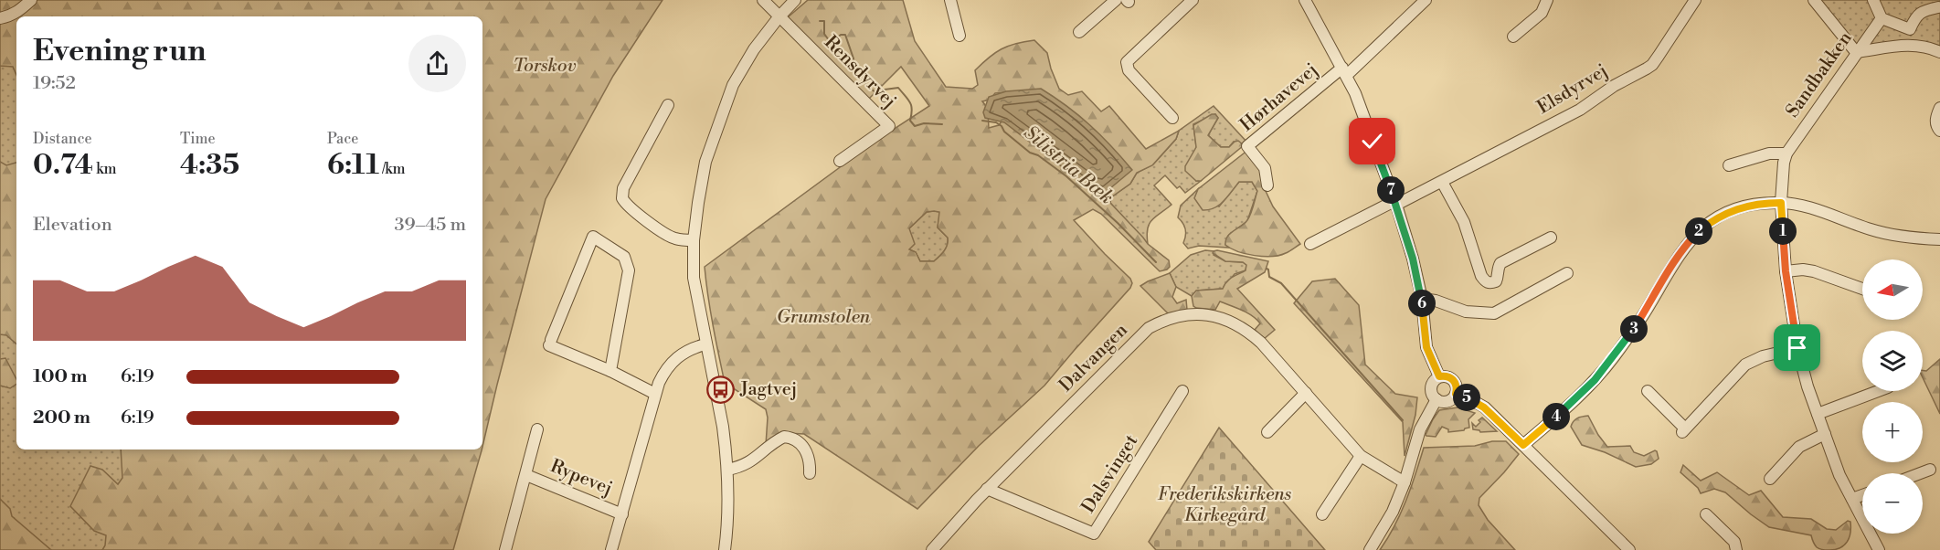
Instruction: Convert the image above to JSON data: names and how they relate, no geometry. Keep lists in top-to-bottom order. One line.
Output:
{"streets":{"street":["Rensdyrvej","Sandbakken","Elsdyrvej","Hørhavevej","Dalvangen","Dalsvinget","Rypevej"]},"crossings":[["Elsdyrvej","Hørhavevej"],["Dalvangen","Dalsvinget"]],"water":["Silistria Bæk"],"parks":["Torskov","Grumstolen","Frederikskirkens Kirkegård"],"places":{"bus stop":["Jagtvej"]},"north":"left","page":{"heading":["Evening run","19:52"],"stats":[["Distance","0.74 km"],["Time","4:35"],["Pace","6:11 /km"]],"pins":["7","1","2","6","3","5","4"],"chart":["Elevation","39–45 m"],"map_buttons":["+","−"],"list":[{"name":"100 m","note":"6:19"},{"name":"200 m","note":"6:19"}]}}
